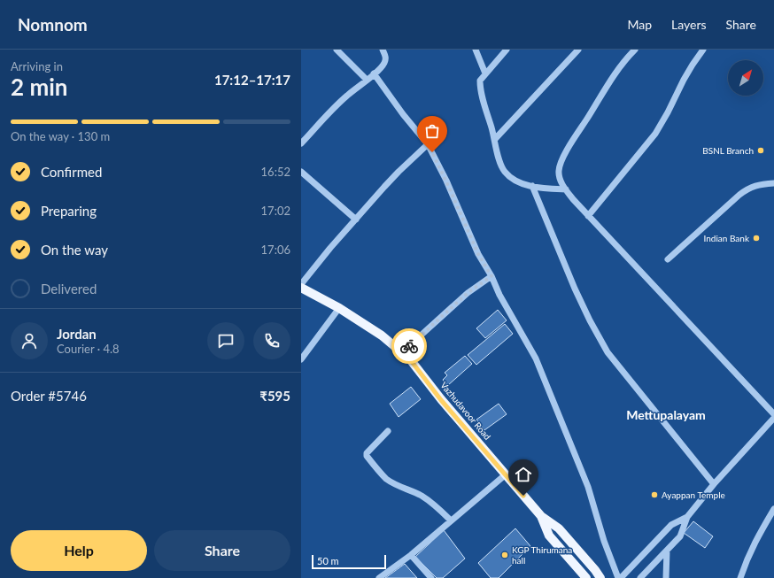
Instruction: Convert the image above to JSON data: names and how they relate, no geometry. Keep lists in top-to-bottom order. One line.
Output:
{"streets":{"main road":["Vazhudavoor Road"]},"districts":["Mettupalayam"],"places":["BSNL Branch","Indian Bank","Ayappan Temple","KGP Thirumana hall"],"scale_bar":"50 m","north":"top right","page":{"header":"Nomnom","nav":["Map","Layers","Share"],"heading":["2 min","Arriving in","17:12–17:17"],"panel":["Jordan","Courier · 4.8","Order #5746","₹595"],"bar":"On the way · 130 m","list":[["Confirmed","16:52"],["Preparing","17:02"],["On the way","17:06"],"Delivered"],"buttons":["Help","Share"],"scale":"50 m"}}
